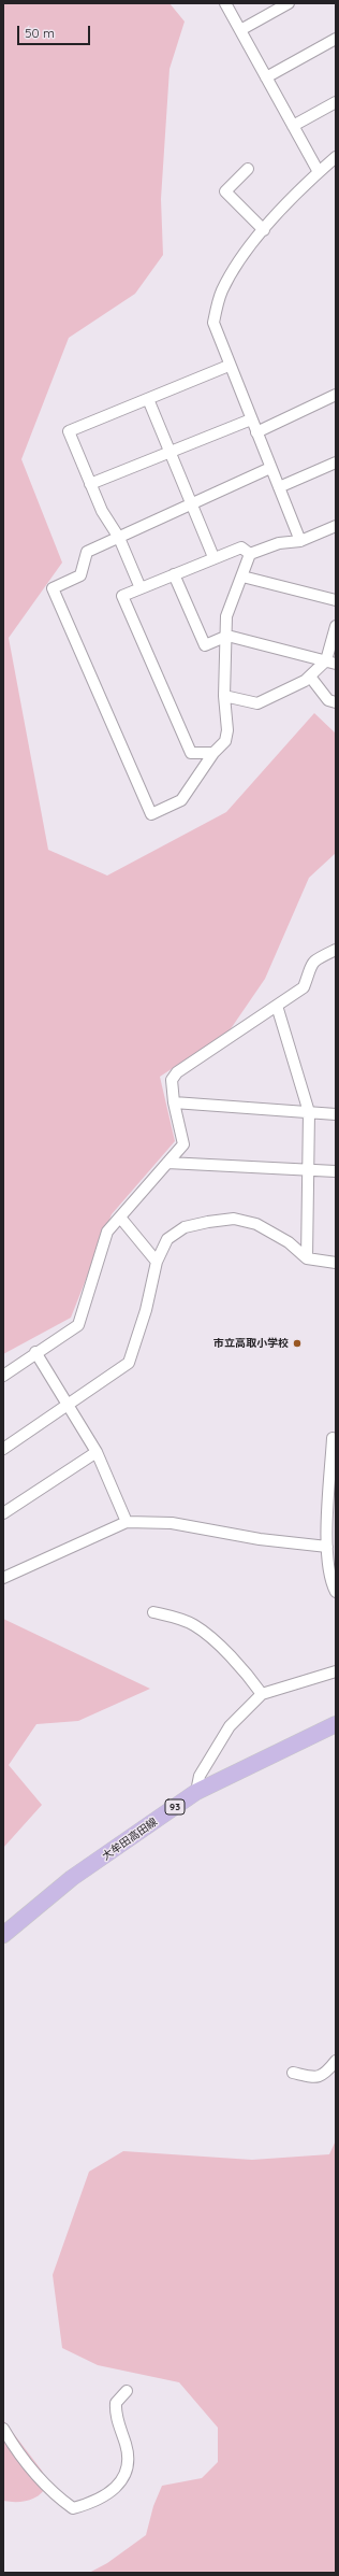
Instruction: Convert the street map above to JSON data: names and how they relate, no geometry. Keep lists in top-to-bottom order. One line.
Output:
{"streets":{"main road":["93","大牟田高田線"]},"places":["市立高取小学校"],"scale_bar":"50 m"}
